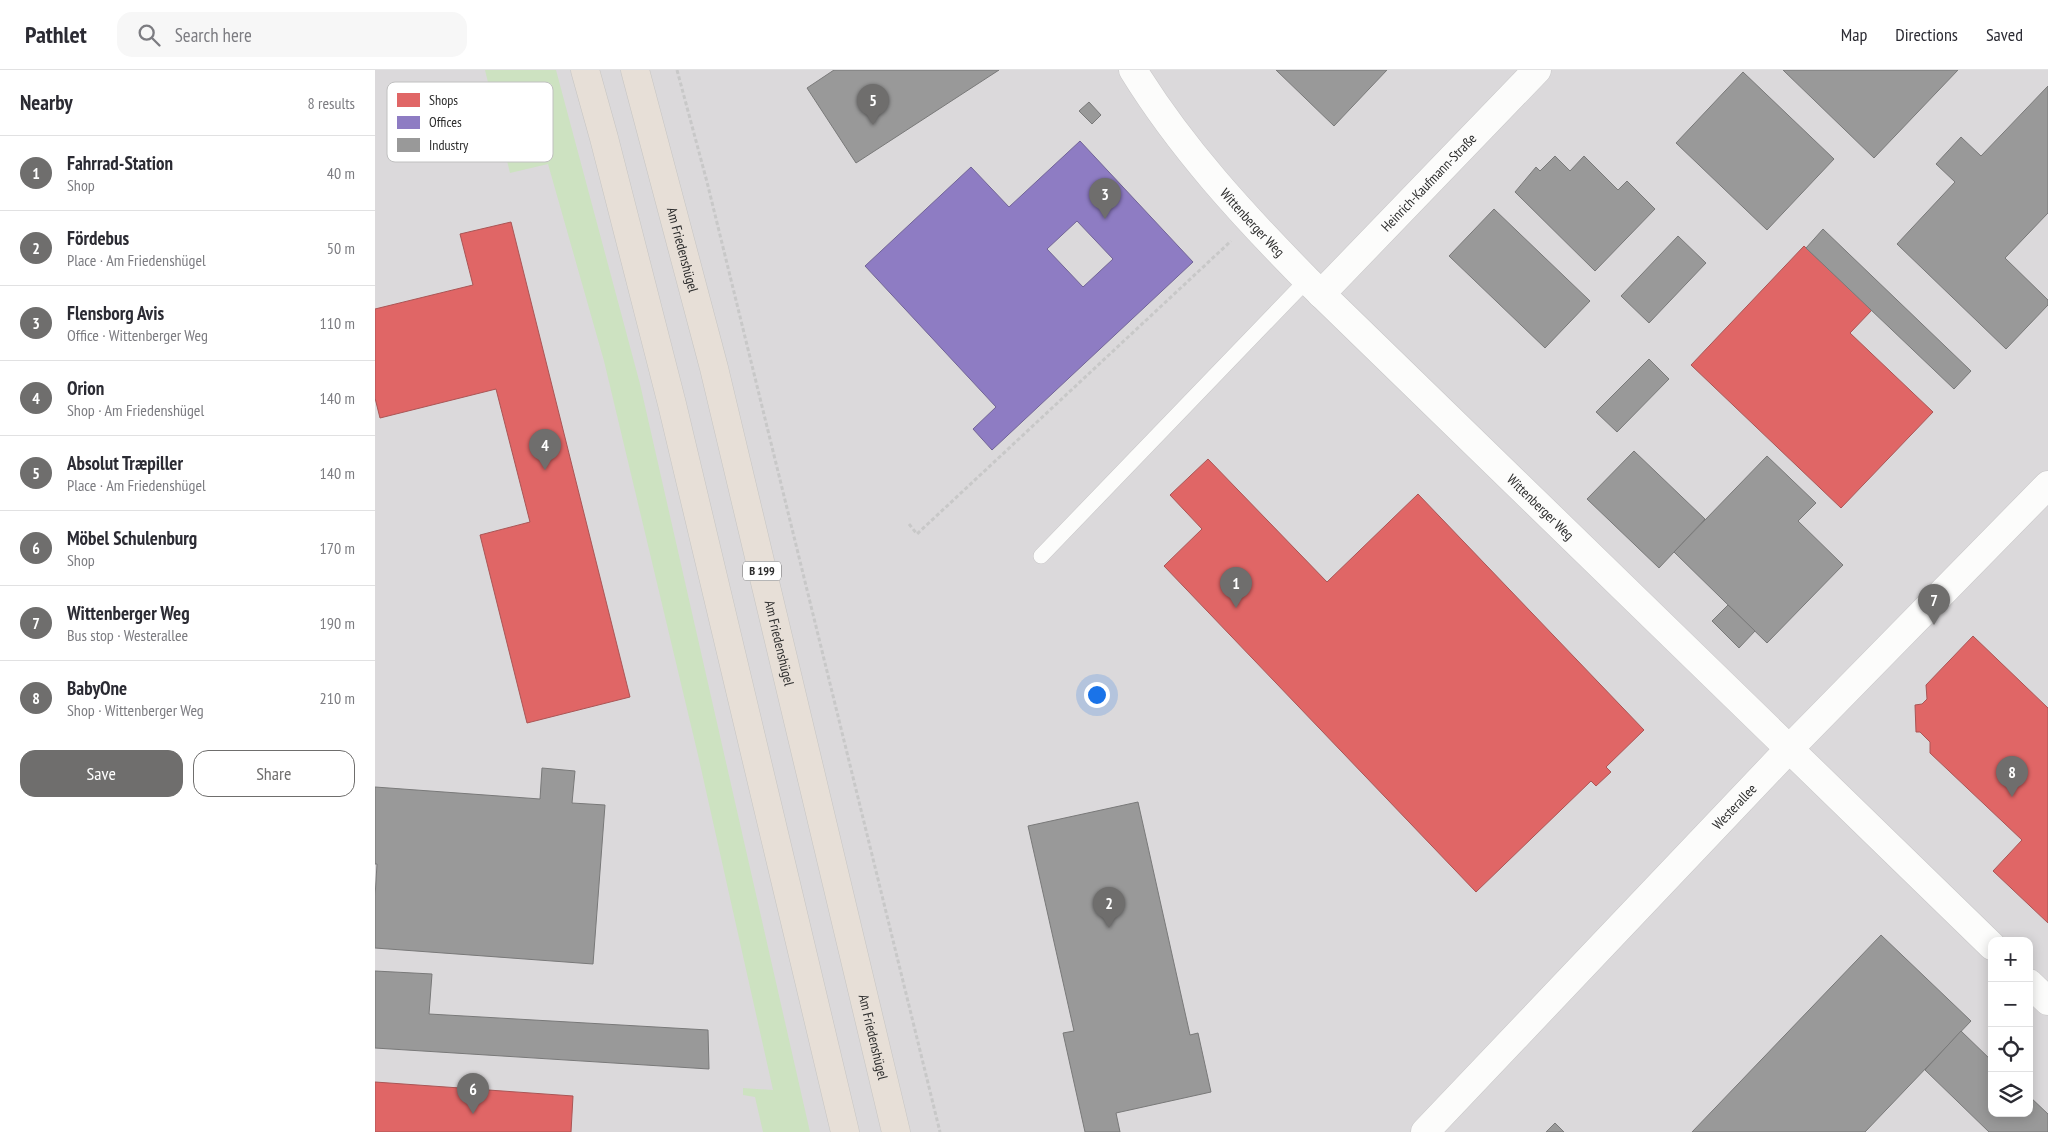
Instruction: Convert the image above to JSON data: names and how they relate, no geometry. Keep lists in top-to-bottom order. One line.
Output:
{"streets":{"highway":["Am Friedenshügel","B 199"],"street":["Heinrich-Kaufmann-Straße","Wittenberger Weg","Westerallee"]},"crossings":[["Heinrich-Kaufmann-Straße","Wittenberger Weg"],["Wittenberger Weg","Westerallee"]],"legend":["Shops","Offices","Industry"],"page":{"header":"Pathlet","search":"Search here","nav":["Map","Directions","Saved"],"heading":["Nearby","8 results"],"pins":["5","3","4","1","7","8","2","6"],"list":[{"mark":"1","name":"Fahrrad-Station","note":"Shop","value":"40 m"},{"mark":"2","name":"Fördebus","note":"Place · Am Friedenshügel","value":"50 m"},{"mark":"3","name":"Flensborg Avis","note":"Office · Wittenberger Weg","value":"110 m"},{"mark":"4","name":"Orion","note":"Shop · Am Friedenshügel","value":"140 m"},{"mark":"5","name":"Absolut Træpiller","note":"Place · Am Friedenshügel","value":"140 m"},{"mark":"6","name":"Möbel Schulenburg","note":"Shop","value":"170 m"},{"mark":"7","name":"Wittenberger Weg","note":"Bus stop · Westerallee","value":"190 m"},{"mark":"8","name":"BabyOne","note":"Shop · Wittenberger Weg","value":"210 m"}],"buttons":["Save","Share"],"map_buttons":["+","−"]}}
